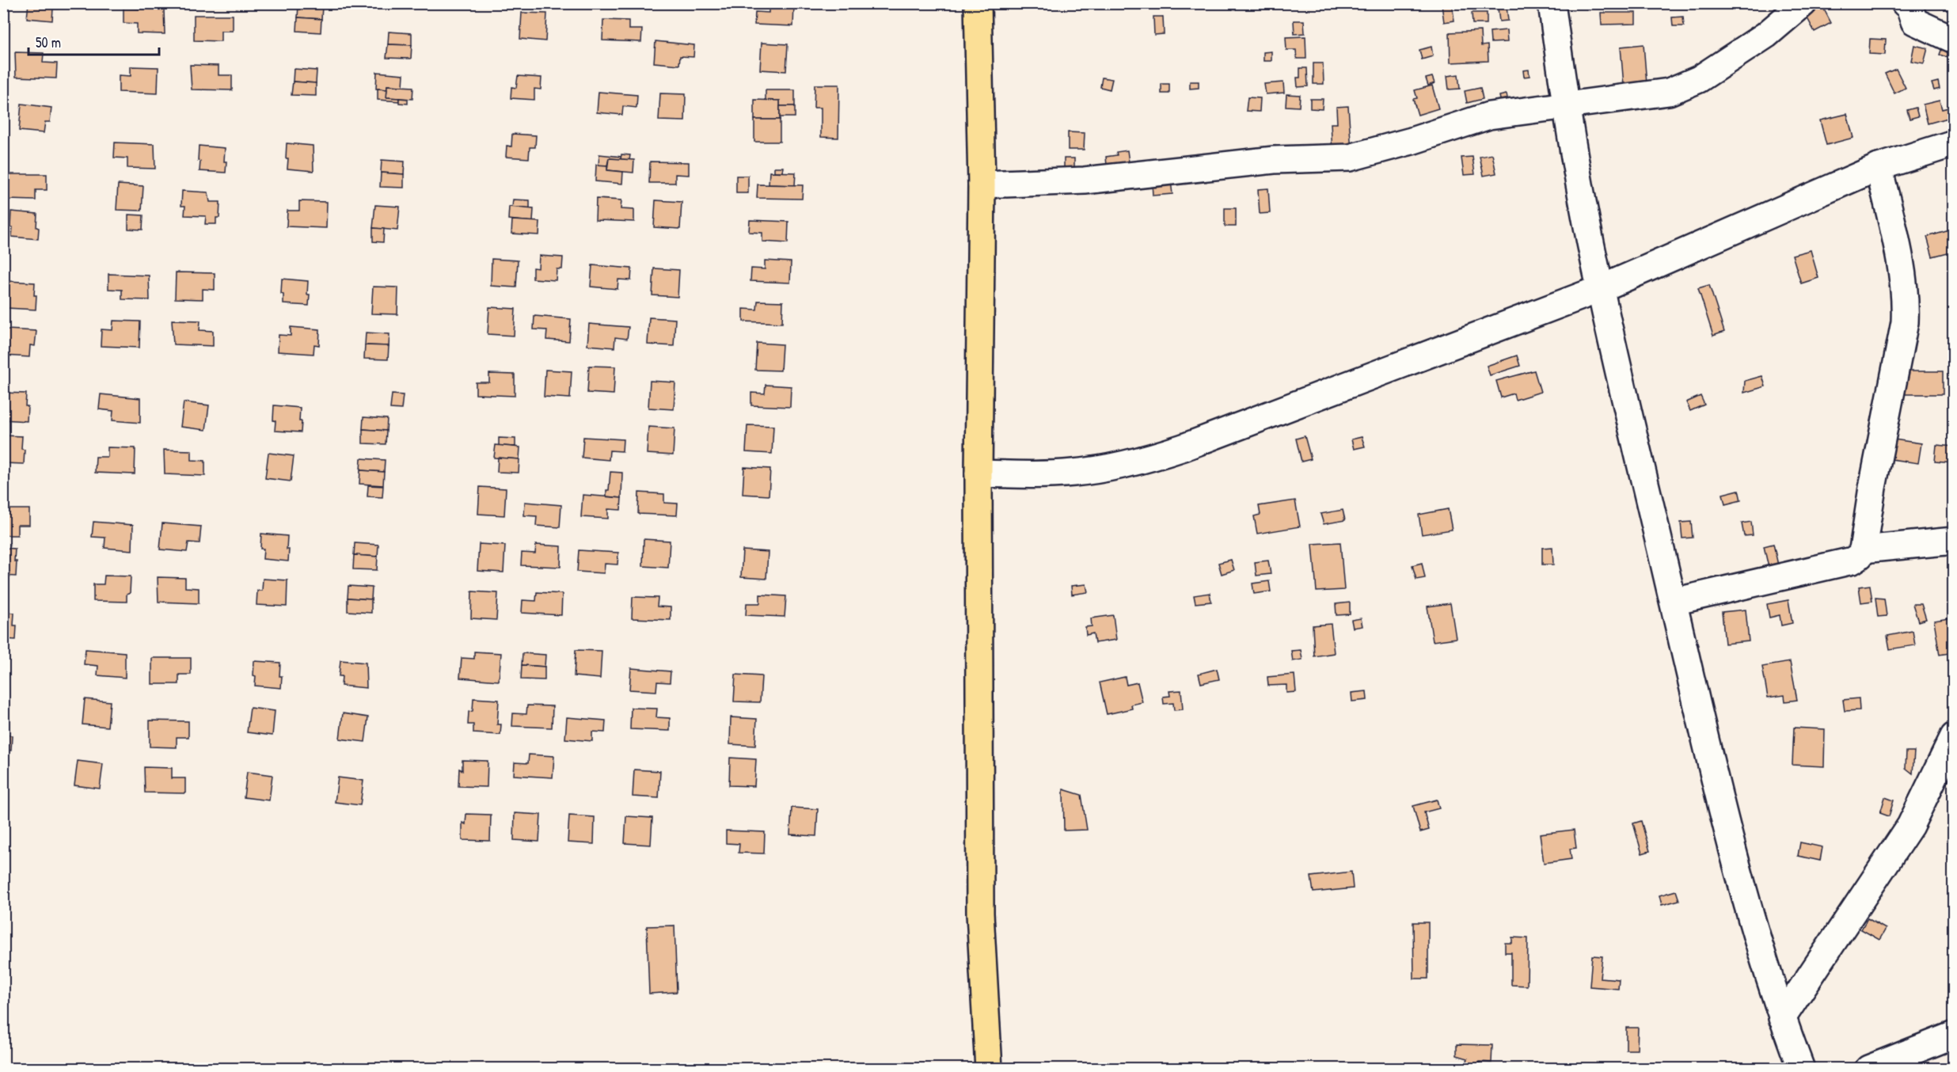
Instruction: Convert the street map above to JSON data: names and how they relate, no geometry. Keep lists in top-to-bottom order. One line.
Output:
{"scale_bar":"50 m"}
